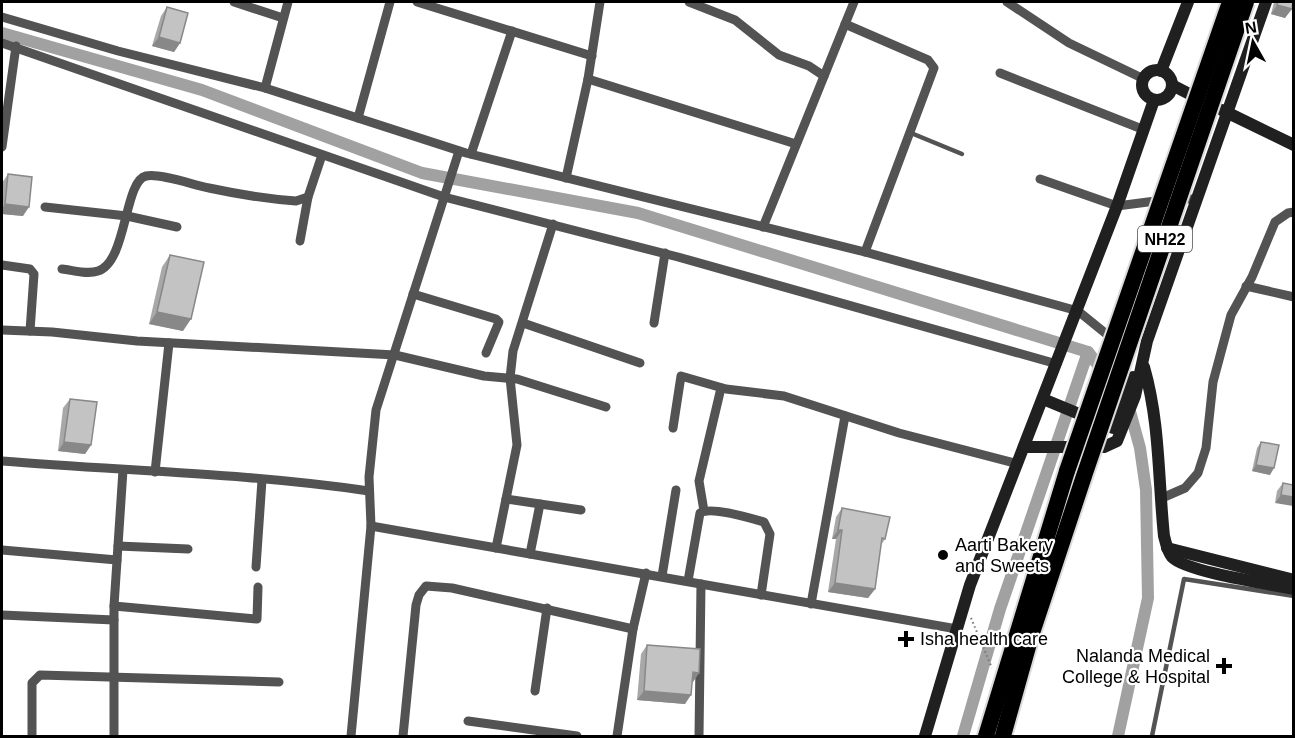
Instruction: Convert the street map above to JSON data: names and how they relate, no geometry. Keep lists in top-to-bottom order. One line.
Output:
{"streets":{"highway":["NH22"]},"places":{"other":["Aarti Bakery and Sweets"],"health":["Isha health care","Nalanda Medical College & Hospital"]},"north":"top"}
